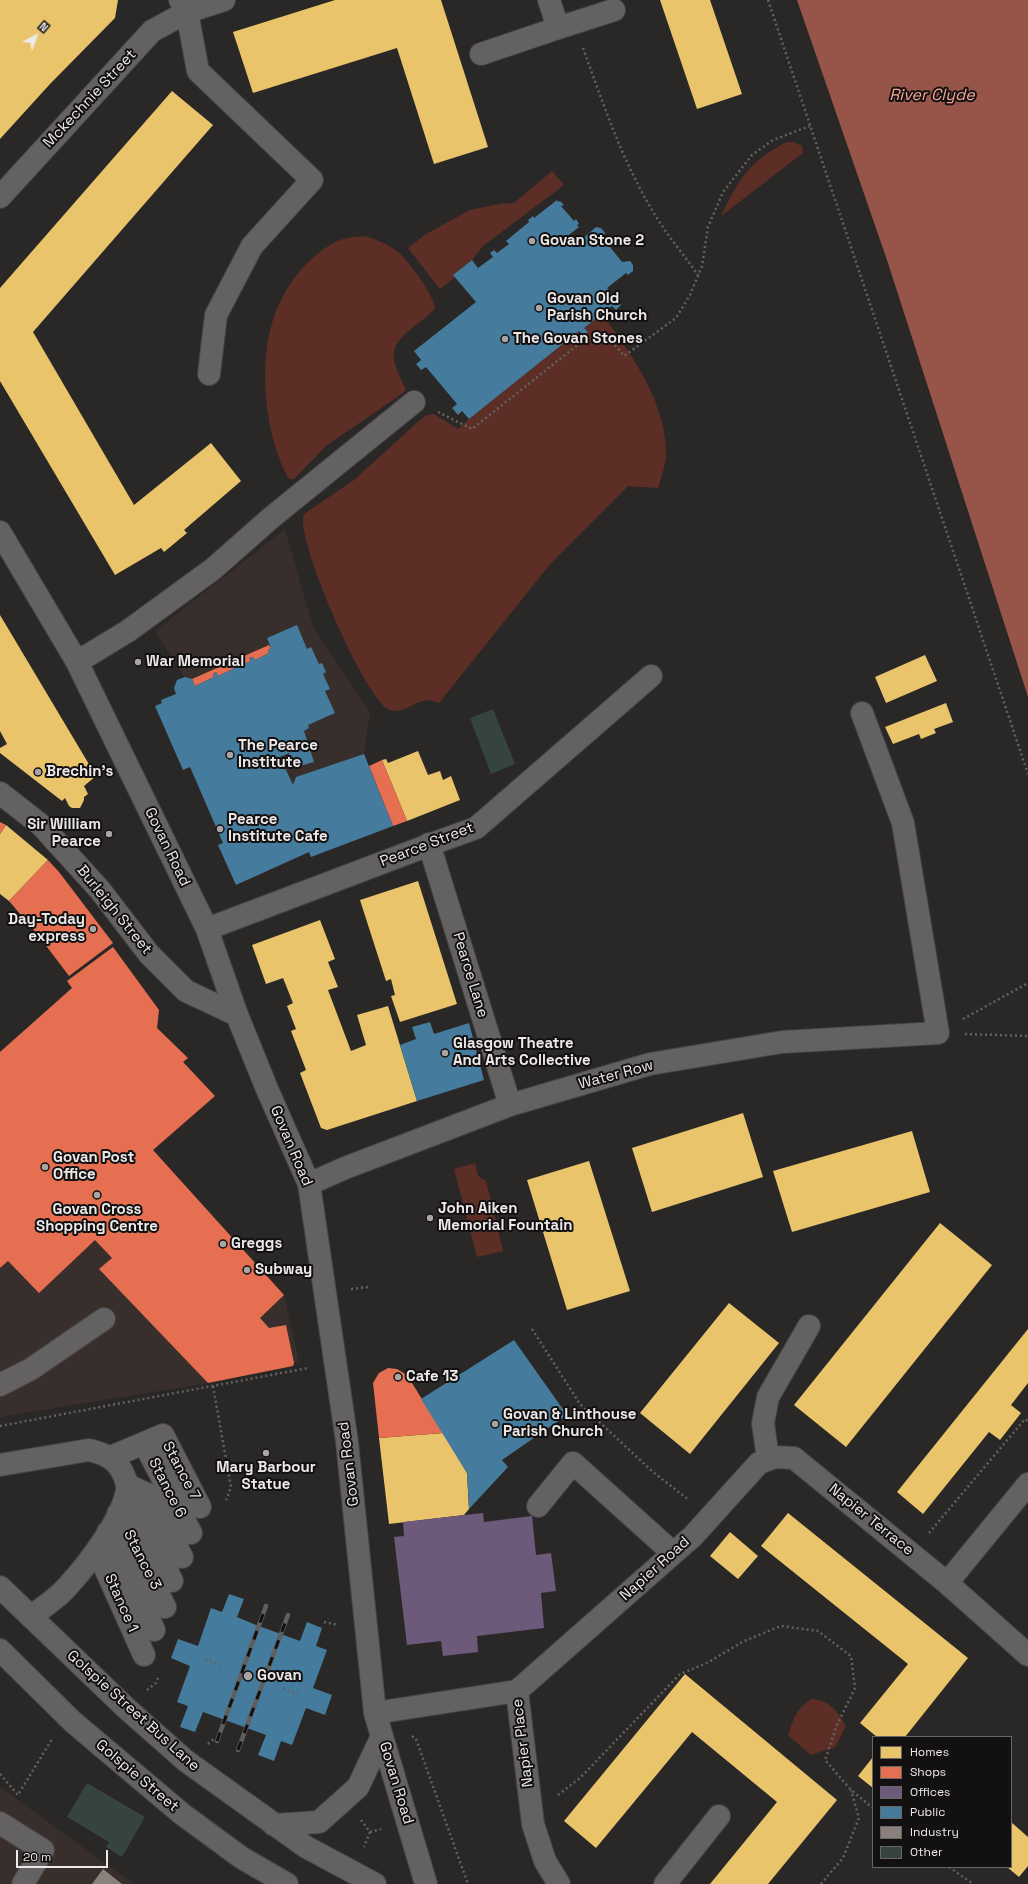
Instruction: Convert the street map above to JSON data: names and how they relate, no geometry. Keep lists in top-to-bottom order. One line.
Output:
{"streets":{"street":["Mckechnie Street","Pearce Street","Govan Road","Burleigh Street","Pearce Lane","Water Row","Stance 7","Stance 6","Napier Terrace","Stance 3","Napier Road","Stance 1","Golspie Street Bus Lane","Napier Place","Golspie Street"]},"crossings":[["Pearce Street","Govan Road"],["Pearce Street","Pearce Lane"],["Govan Road","Burleigh Street"],["Govan Road","Water Row"],["Govan Road","Napier Place"],["Pearce Lane","Water Row"],["Stance 7","Stance 6"],["Napier Terrace","Napier Road"],["Napier Road","Napier Place"]],"water":["River Clyde"],"places":["Govan Stone 2","Govan Old Parish Church","The Govan Stones","War Memorial","The Pearce Institute","Brechin's","Pearce Institute Cafe","Sir William Pearce","Day-Today express","Glasgow Theatre And Arts Collective","Govan Post Office","Govan Cross Shopping Centre","John Aiken Memorial Fountain","Greggs","Subway","Cafe 13","Govan & Linthouse Parish Church","Mary Barbour Statue","Govan"],"legend":["Homes","Shops","Offices","Public","Industry","Other"],"scale_bar":"20 m","north":"top right"}
